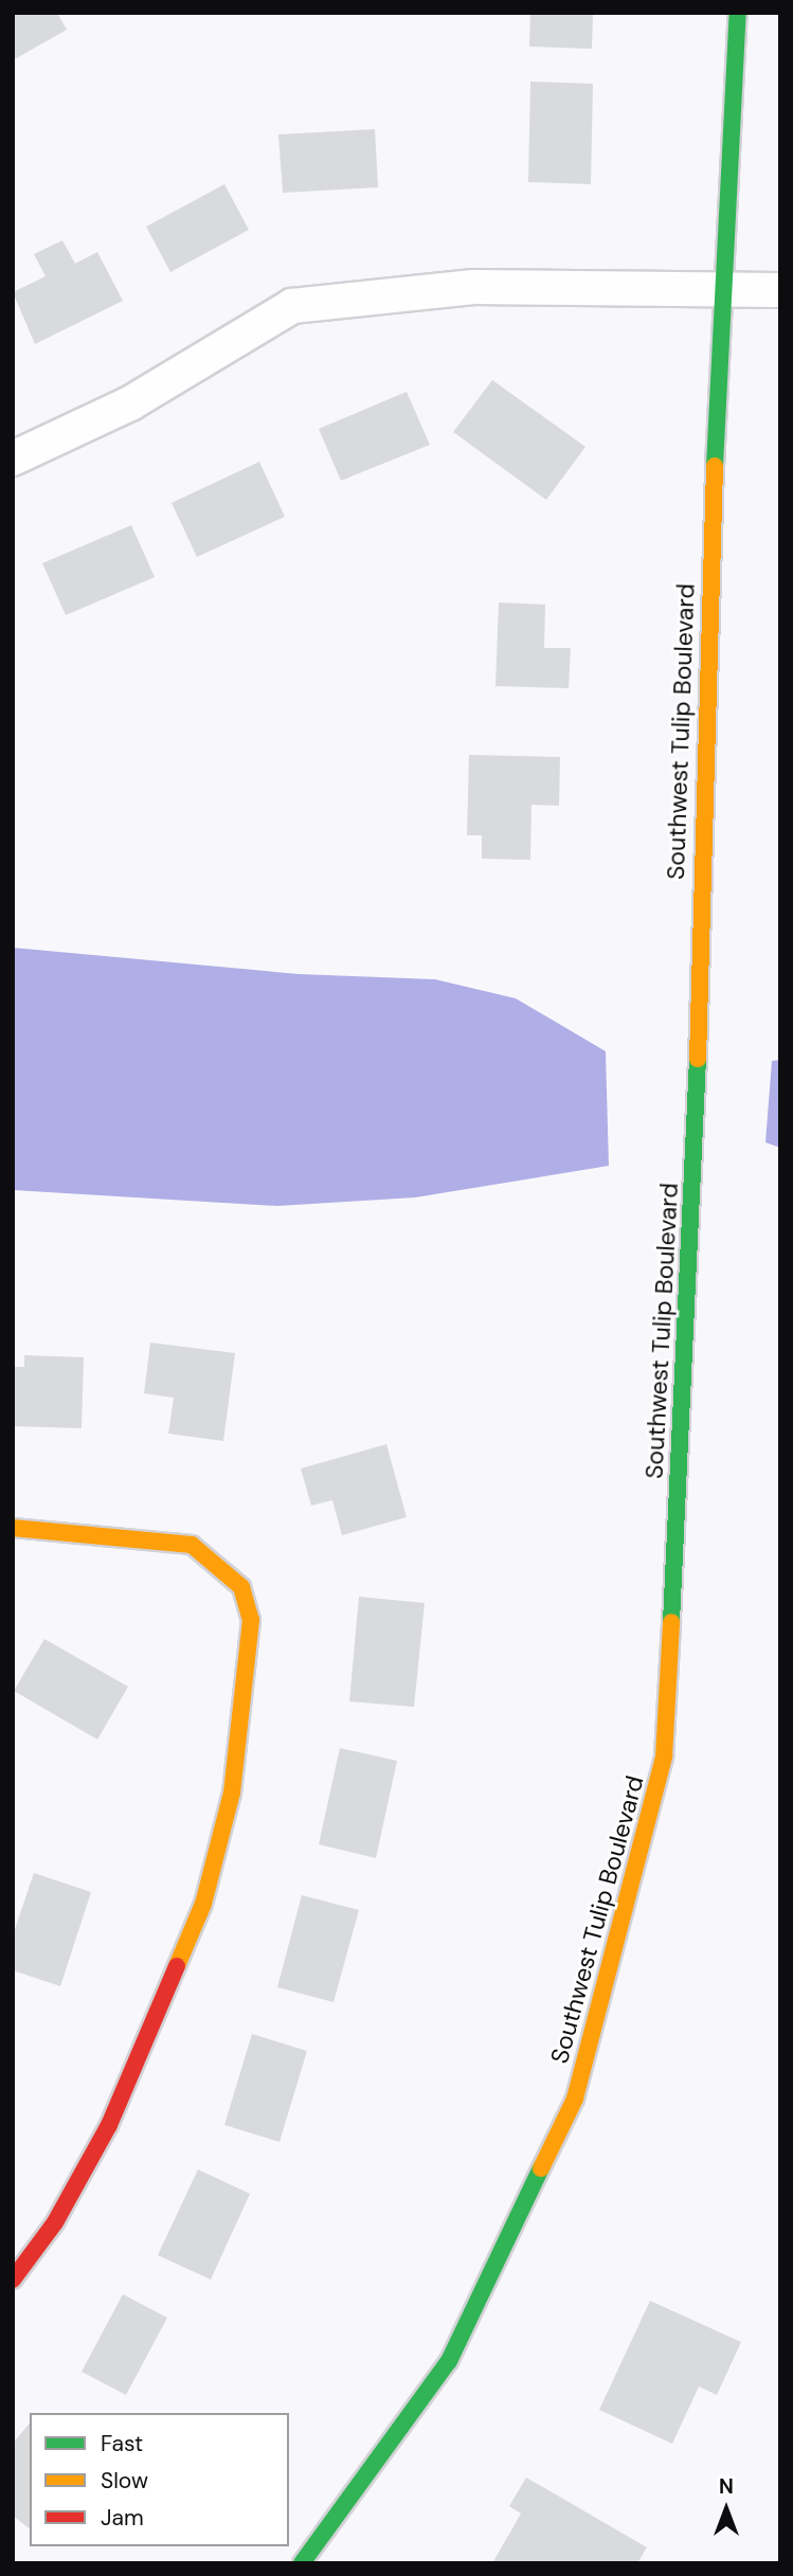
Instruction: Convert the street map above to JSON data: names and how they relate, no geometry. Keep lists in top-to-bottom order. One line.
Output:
{"streets":{"street":["Southwest Tulip Boulevard"]},"legend":["Fast","Slow","Jam"],"north":"top"}
